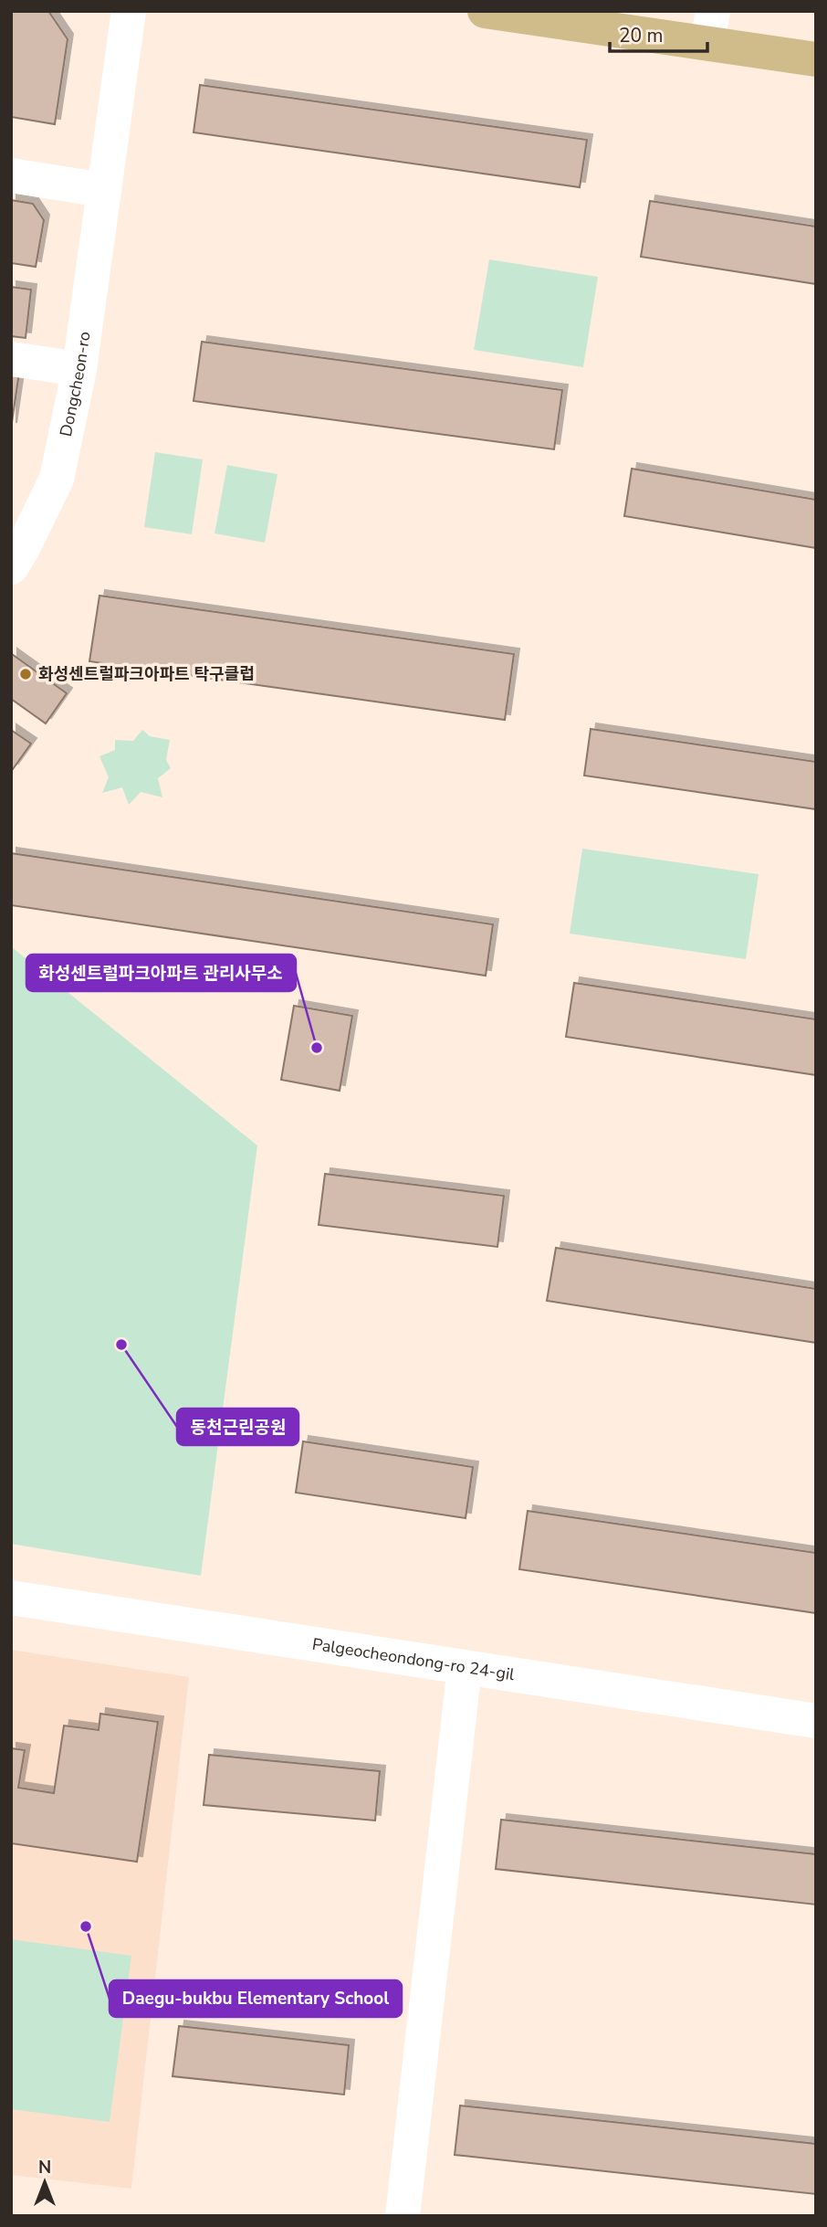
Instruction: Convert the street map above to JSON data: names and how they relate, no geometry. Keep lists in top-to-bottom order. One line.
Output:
{"streets":{"street":["Dongcheon-ro","Palgeocheondong-ro 24-gil"]},"places":["화성센트럴파크아파트 탁구클럽","화성센트럴파크아파트 관리사무소","동천근린공원","Daegu-bukbu Elementary School"],"scale_bar":"20 m","north":"top"}
